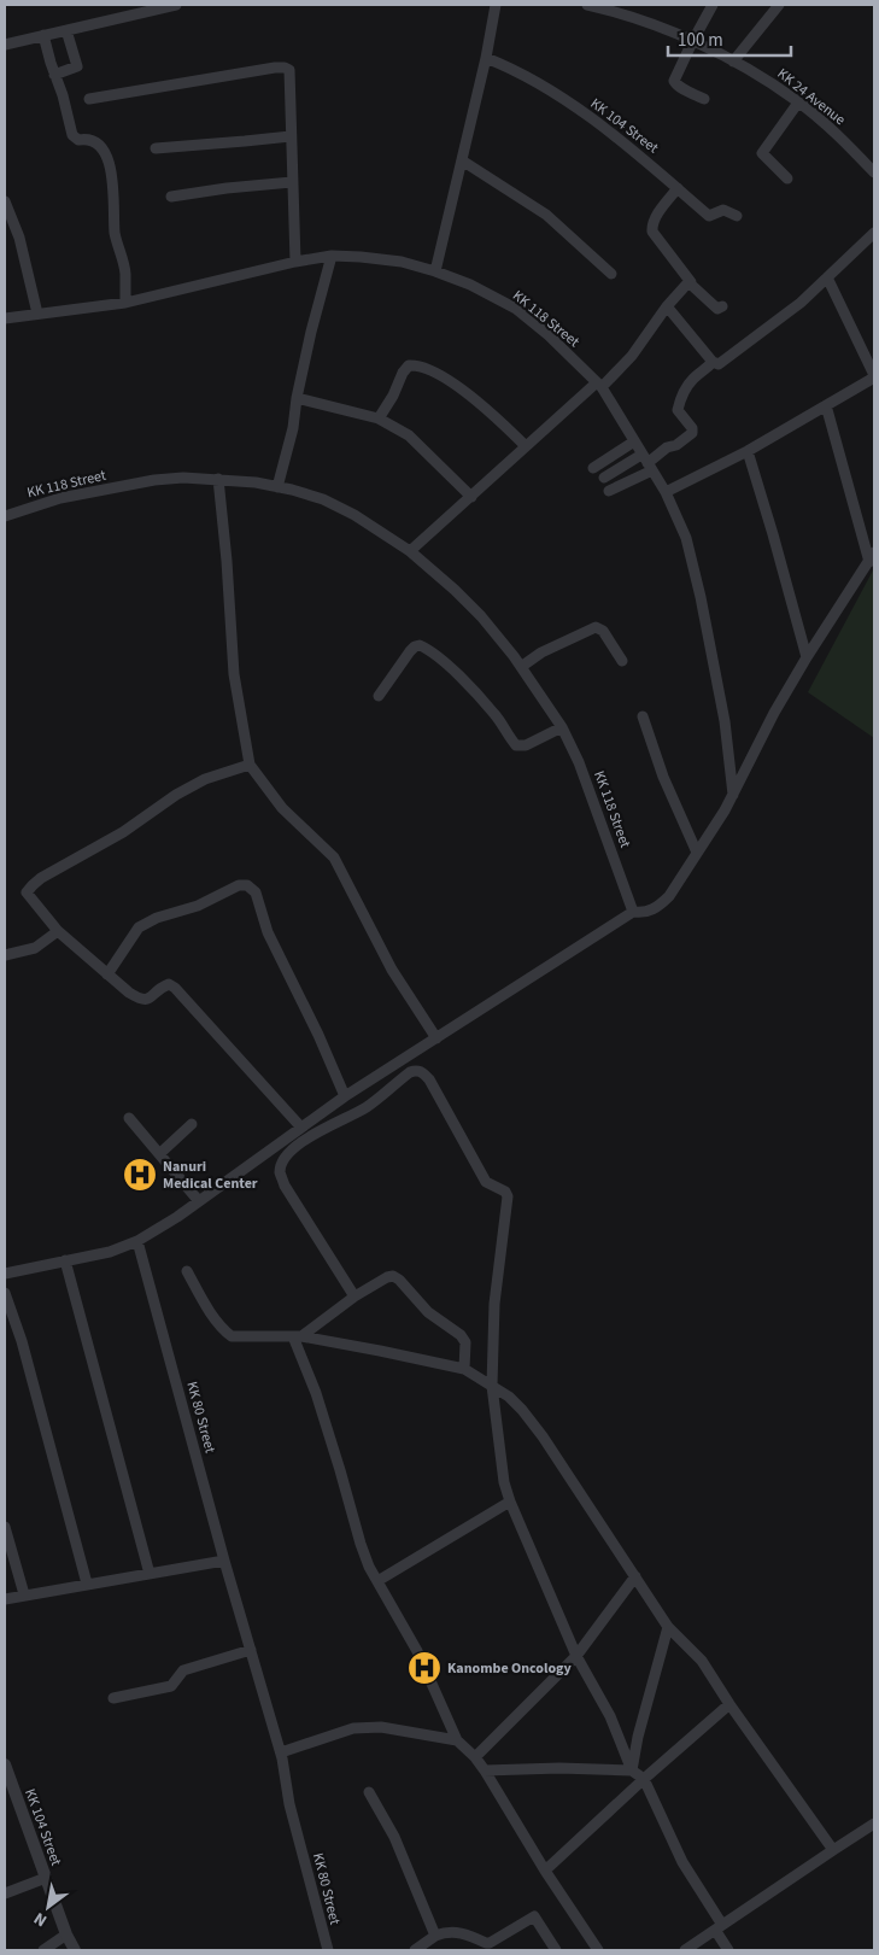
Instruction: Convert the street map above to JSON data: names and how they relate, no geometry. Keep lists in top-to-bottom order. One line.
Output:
{"streets":{"street":["KK 24 Avenue","KK 104 Street","KK 118 Street","KK 80 Street"]},"places":{"hospital":["Nanuri Medical Center","Kanombe Oncology"]},"scale_bar":"100 m","north":"bottom left"}
